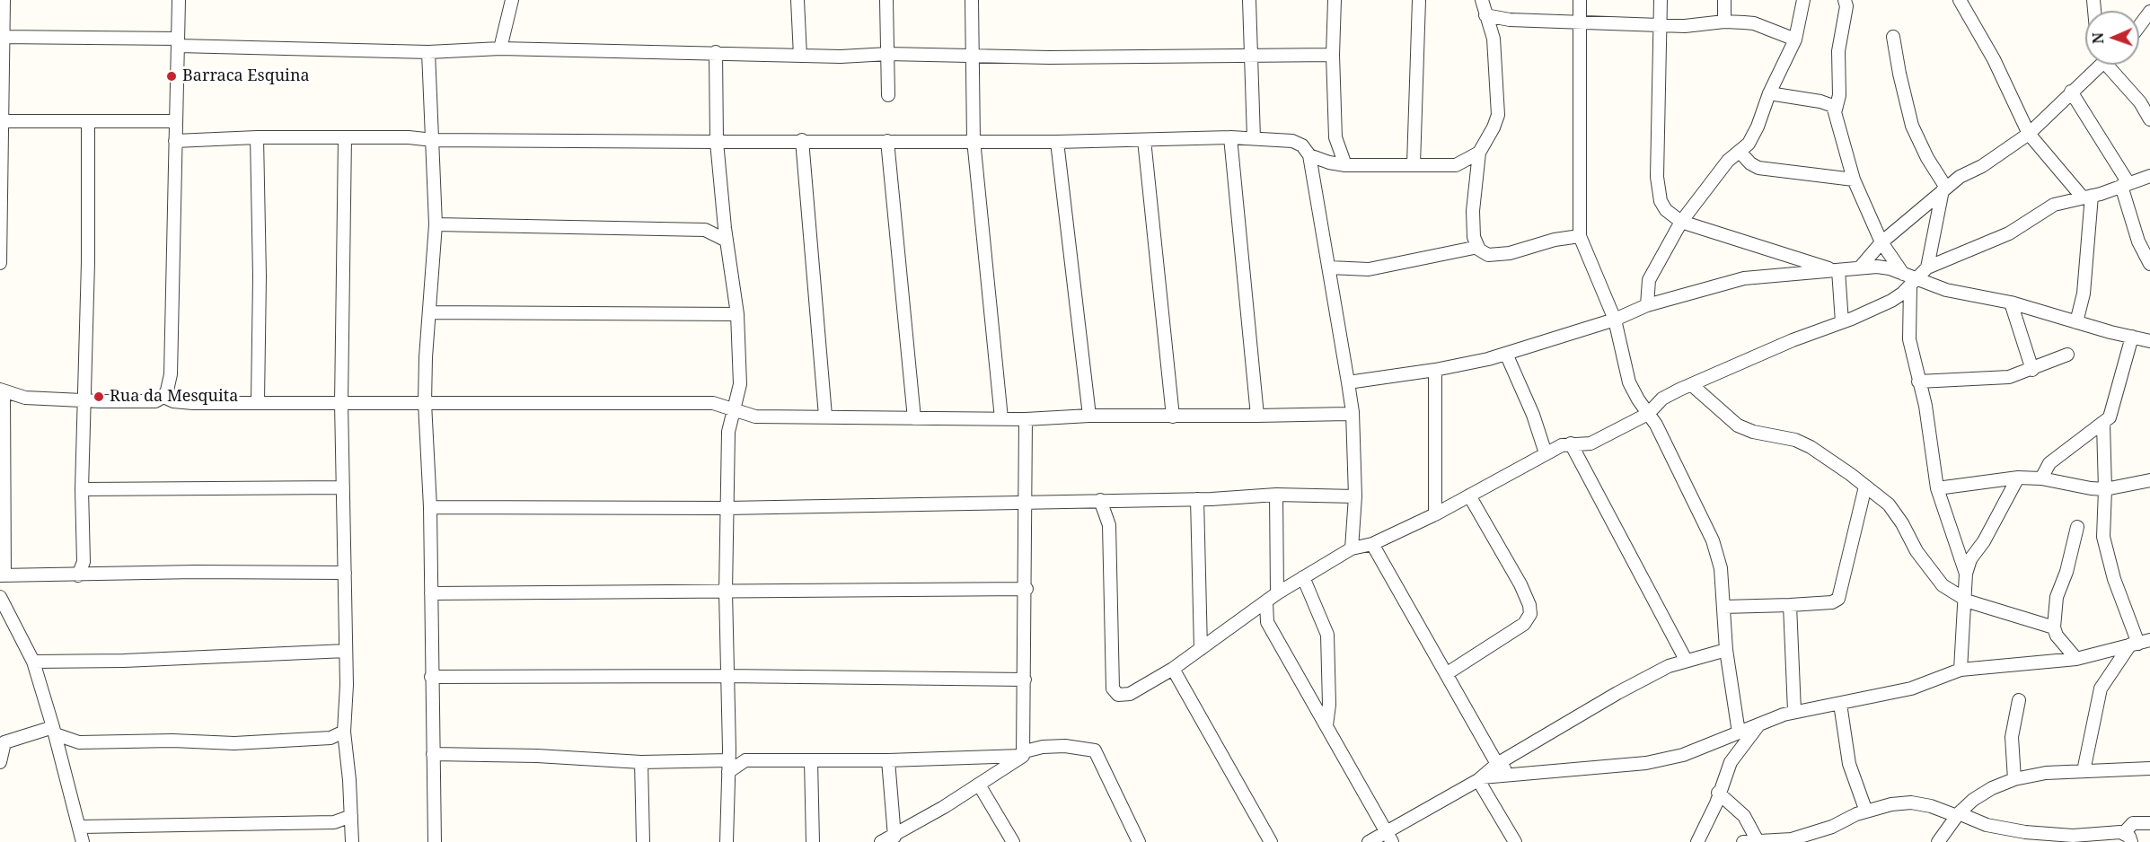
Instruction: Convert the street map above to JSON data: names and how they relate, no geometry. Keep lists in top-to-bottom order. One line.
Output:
{"places":["Barraca Esquina","Rua da Mesquita"],"north":"left"}
